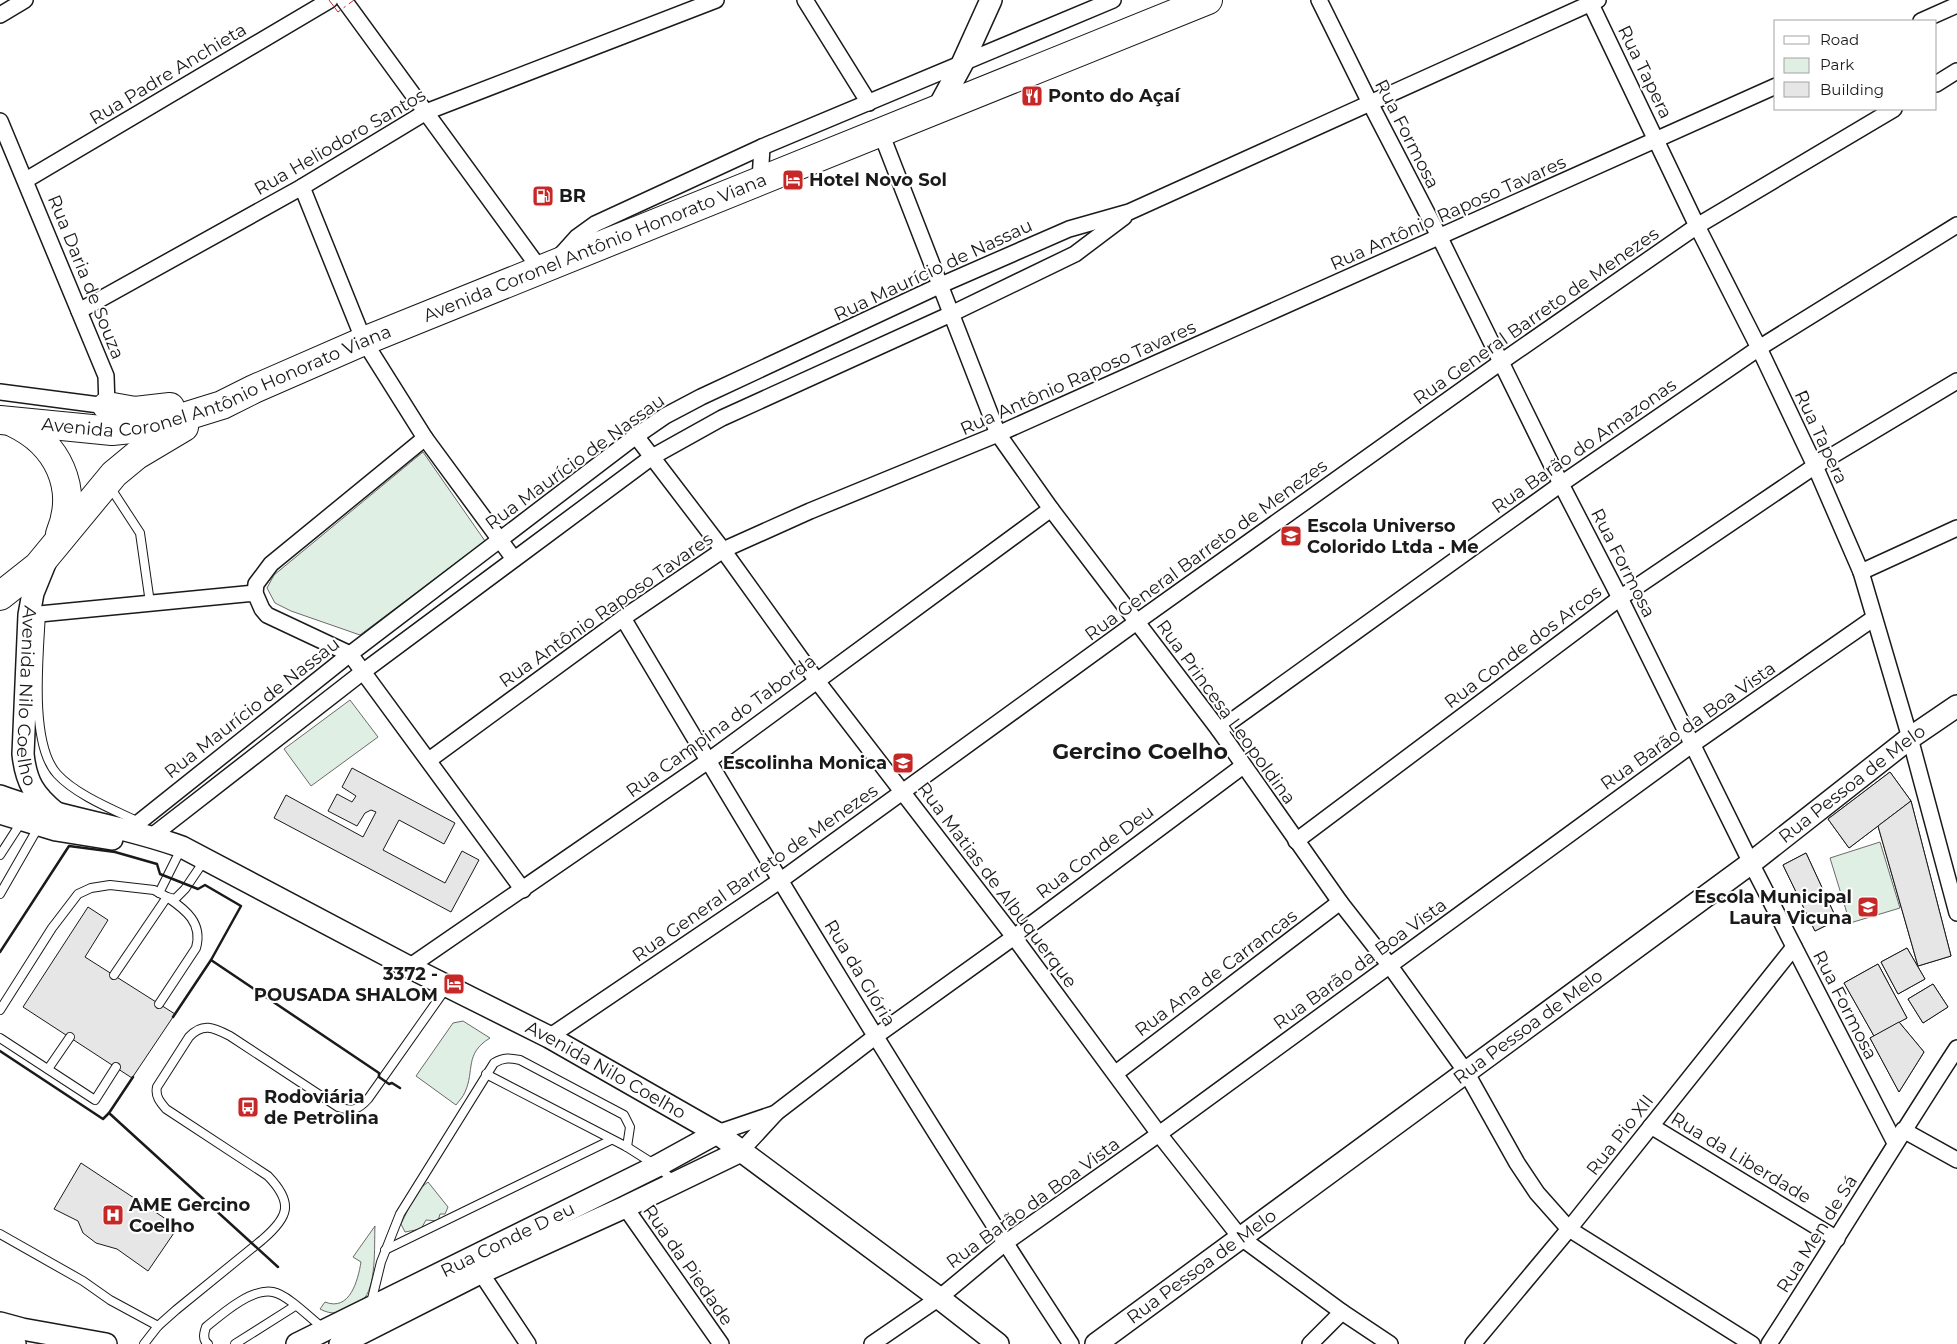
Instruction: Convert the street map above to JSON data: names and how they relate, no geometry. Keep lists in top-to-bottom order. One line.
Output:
{"streets":{"highway":["Avenida Coronel Antônio Honorato Viana"],"main road":["Avenida Nilo Coelho","Rua Pessoa de Melo","Rua Conde D eu"],"street":["Rua Tapera","Rua Padre Anchieta","Rua Formosa","Rua Heliodoro Santos","Rua Antônio Raposo Tavares","Rua Maurício de Nassau","Rua Daria de Souza","Rua General Barreto de Menezes","Rua Barão do Amazonas","Rua Conde dos Arcos","Rua Princesa Leopoldina","Rua Campina do Taborda","Rua Barão da Boa Vista","Rua Conde Deu","Rua Matias de Albuquerque","Rua da Glória","Rua Ana de Carrancas","Rua Pio XII","Rua da Liberdade","Rua Men de Sá","Rua da Piedade"]},"crossings":[["Rua Tapera","Rua Antônio Raposo Tavares"],["Rua Tapera","Rua Maurício de Nassau"],["Rua Tapera","Rua General Barreto de Menezes"],["Rua Tapera","Rua Barão do Amazonas"],["Rua Tapera","Rua Conde dos Arcos"],["Rua Tapera","Rua Barão da Boa Vista"],["Rua Tapera","Rua Pessoa de Melo"],["Rua Padre Anchieta","Rua Daria de Souza"],["Rua Formosa","Rua Antônio Raposo Tavares"],["Rua Formosa","Rua Maurício de Nassau"],["Rua Formosa","Rua General Barreto de Menezes"],["Rua Formosa","Rua Barão do Amazonas"],["Rua Formosa","Rua Conde dos Arcos"],["Rua Formosa","Rua Barão da Boa Vista"],["Rua Formosa","Rua Pessoa de Melo"],["Rua Formosa","Rua Pio XII"],["Rua Formosa","Rua Men de Sá"],["Rua Heliodoro Santos","Rua Daria de Souza"],["Rua Antônio Raposo Tavares","Rua Princesa Leopoldina"],["Rua Antônio Raposo Tavares","Rua Matias de Albuquerque"],["Rua Antônio Raposo Tavares","Rua da Glória"],["Avenida Coronel Antônio Honorato Viana","Rua Princesa Leopoldina"],["Rua Maurício de Nassau","Avenida Nilo Coelho"],["Rua Maurício de Nassau","Rua Princesa Leopoldina"],["Rua Maurício de Nassau","Rua Matias de Albuquerque"],["Rua General Barreto de Menezes","Avenida Nilo Coelho"],["Rua General Barreto de Menezes","Rua Princesa Leopoldina"],["Rua General Barreto de Menezes","Rua Matias de Albuquerque"],["Rua General Barreto de Menezes","Rua da Glória"],["Rua Barão do Amazonas","Rua Princesa Leopoldina"],["Rua Conde dos Arcos","Rua Princesa Leopoldina"],["Avenida Nilo Coelho","Rua Campina do Taborda"],["Avenida Nilo Coelho","Rua Barão da Boa Vista"],["Avenida Nilo Coelho","Rua Conde Deu"],["Avenida Nilo Coelho","Rua Conde D eu"],["Rua Princesa Leopoldina","Rua Campina do Taborda"],["Rua Princesa Leopoldina","Rua Barão da Boa Vista"],["Rua Princesa Leopoldina","Rua Pessoa de Melo"],["Rua Princesa Leopoldina","Rua Conde Deu"],["Rua Princesa Leopoldina","Rua Ana de Carrancas"],["Rua Princesa Leopoldina","Rua Pio XII"],["Rua Campina do Taborda","Rua Matias de Albuquerque"],["Rua Campina do Taborda","Rua da Glória"],["Rua Barão da Boa Vista","Rua Matias de Albuquerque"],["Rua Barão da Boa Vista","Rua da Glória"],["Rua Pessoa de Melo","Rua Matias de Albuquerque"],["Rua Conde Deu","Rua Matias de Albuquerque"],["Rua Conde Deu","Rua da Glória"],["Rua Conde Deu","Rua Conde D eu"],["Rua Matias de Albuquerque","Rua Ana de Carrancas"],["Rua Pio XII","Rua da Liberdade"],["Rua da Liberdade","Rua Men de Sá"],["Rua Conde D eu","Rua da Piedade"]],"districts":["Gercino Coelho"],"places":{"restaurant":["Ponto do Açaí"],"hotel":["Hotel Novo Sol","3372 - POUSADA SHALOM"],"fuel station":["BR"],"school or university":["Escola Universo Colorido Ltda - Me","Escolinha Monica","Escola Municipal Laura Vicuna"],"bus stop":["Rodoviária de Petrolina"],"hospital":["AME Gercino Coelho"]},"legend":["Road","Park","Building"]}
